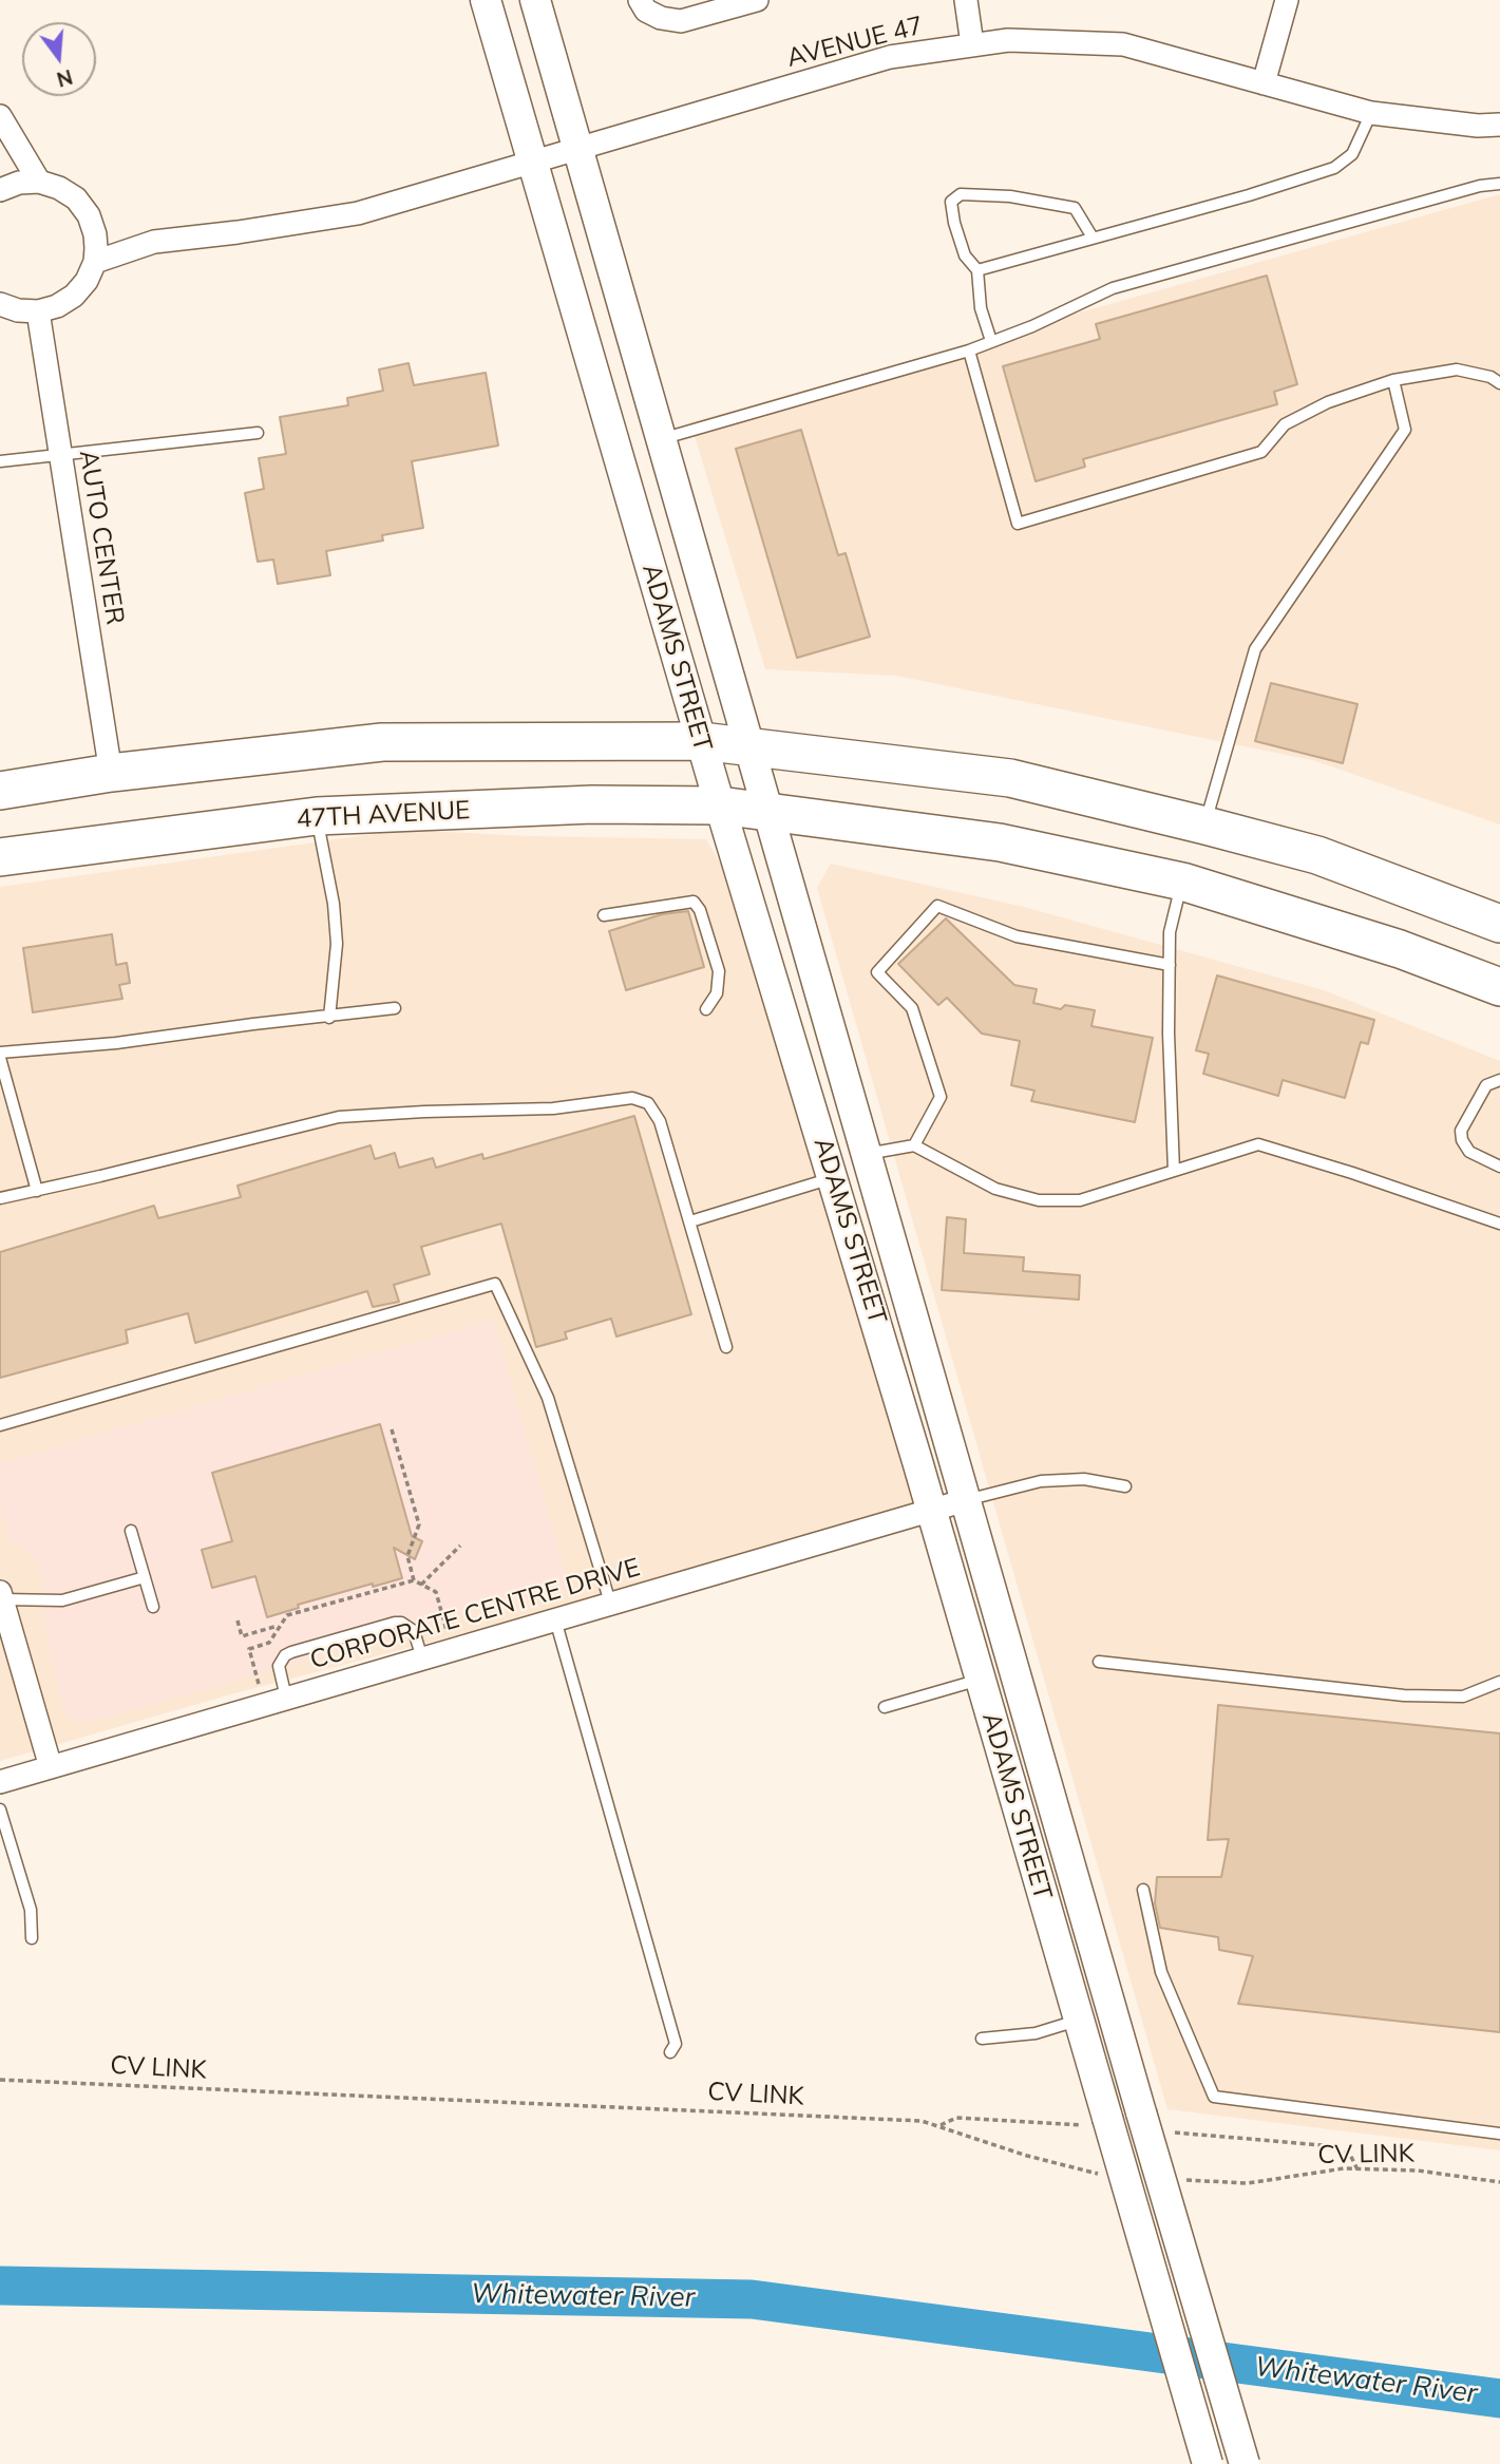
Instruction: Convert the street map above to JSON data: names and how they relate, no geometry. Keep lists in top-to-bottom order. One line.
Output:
{"streets":{"main road":["47TH AVENUE"],"street":["AVENUE 47","AUTO CENTER","ADAMS STREET","CORPORATE CENTRE DRIVE"],"path":["CV LINK"]},"crossings":[["AVENUE 47","ADAMS STREET"],["ADAMS STREET","47TH AVENUE"],["ADAMS STREET","CORPORATE CENTRE DRIVE"]],"water":["Whitewater River"],"north":"bottom"}
